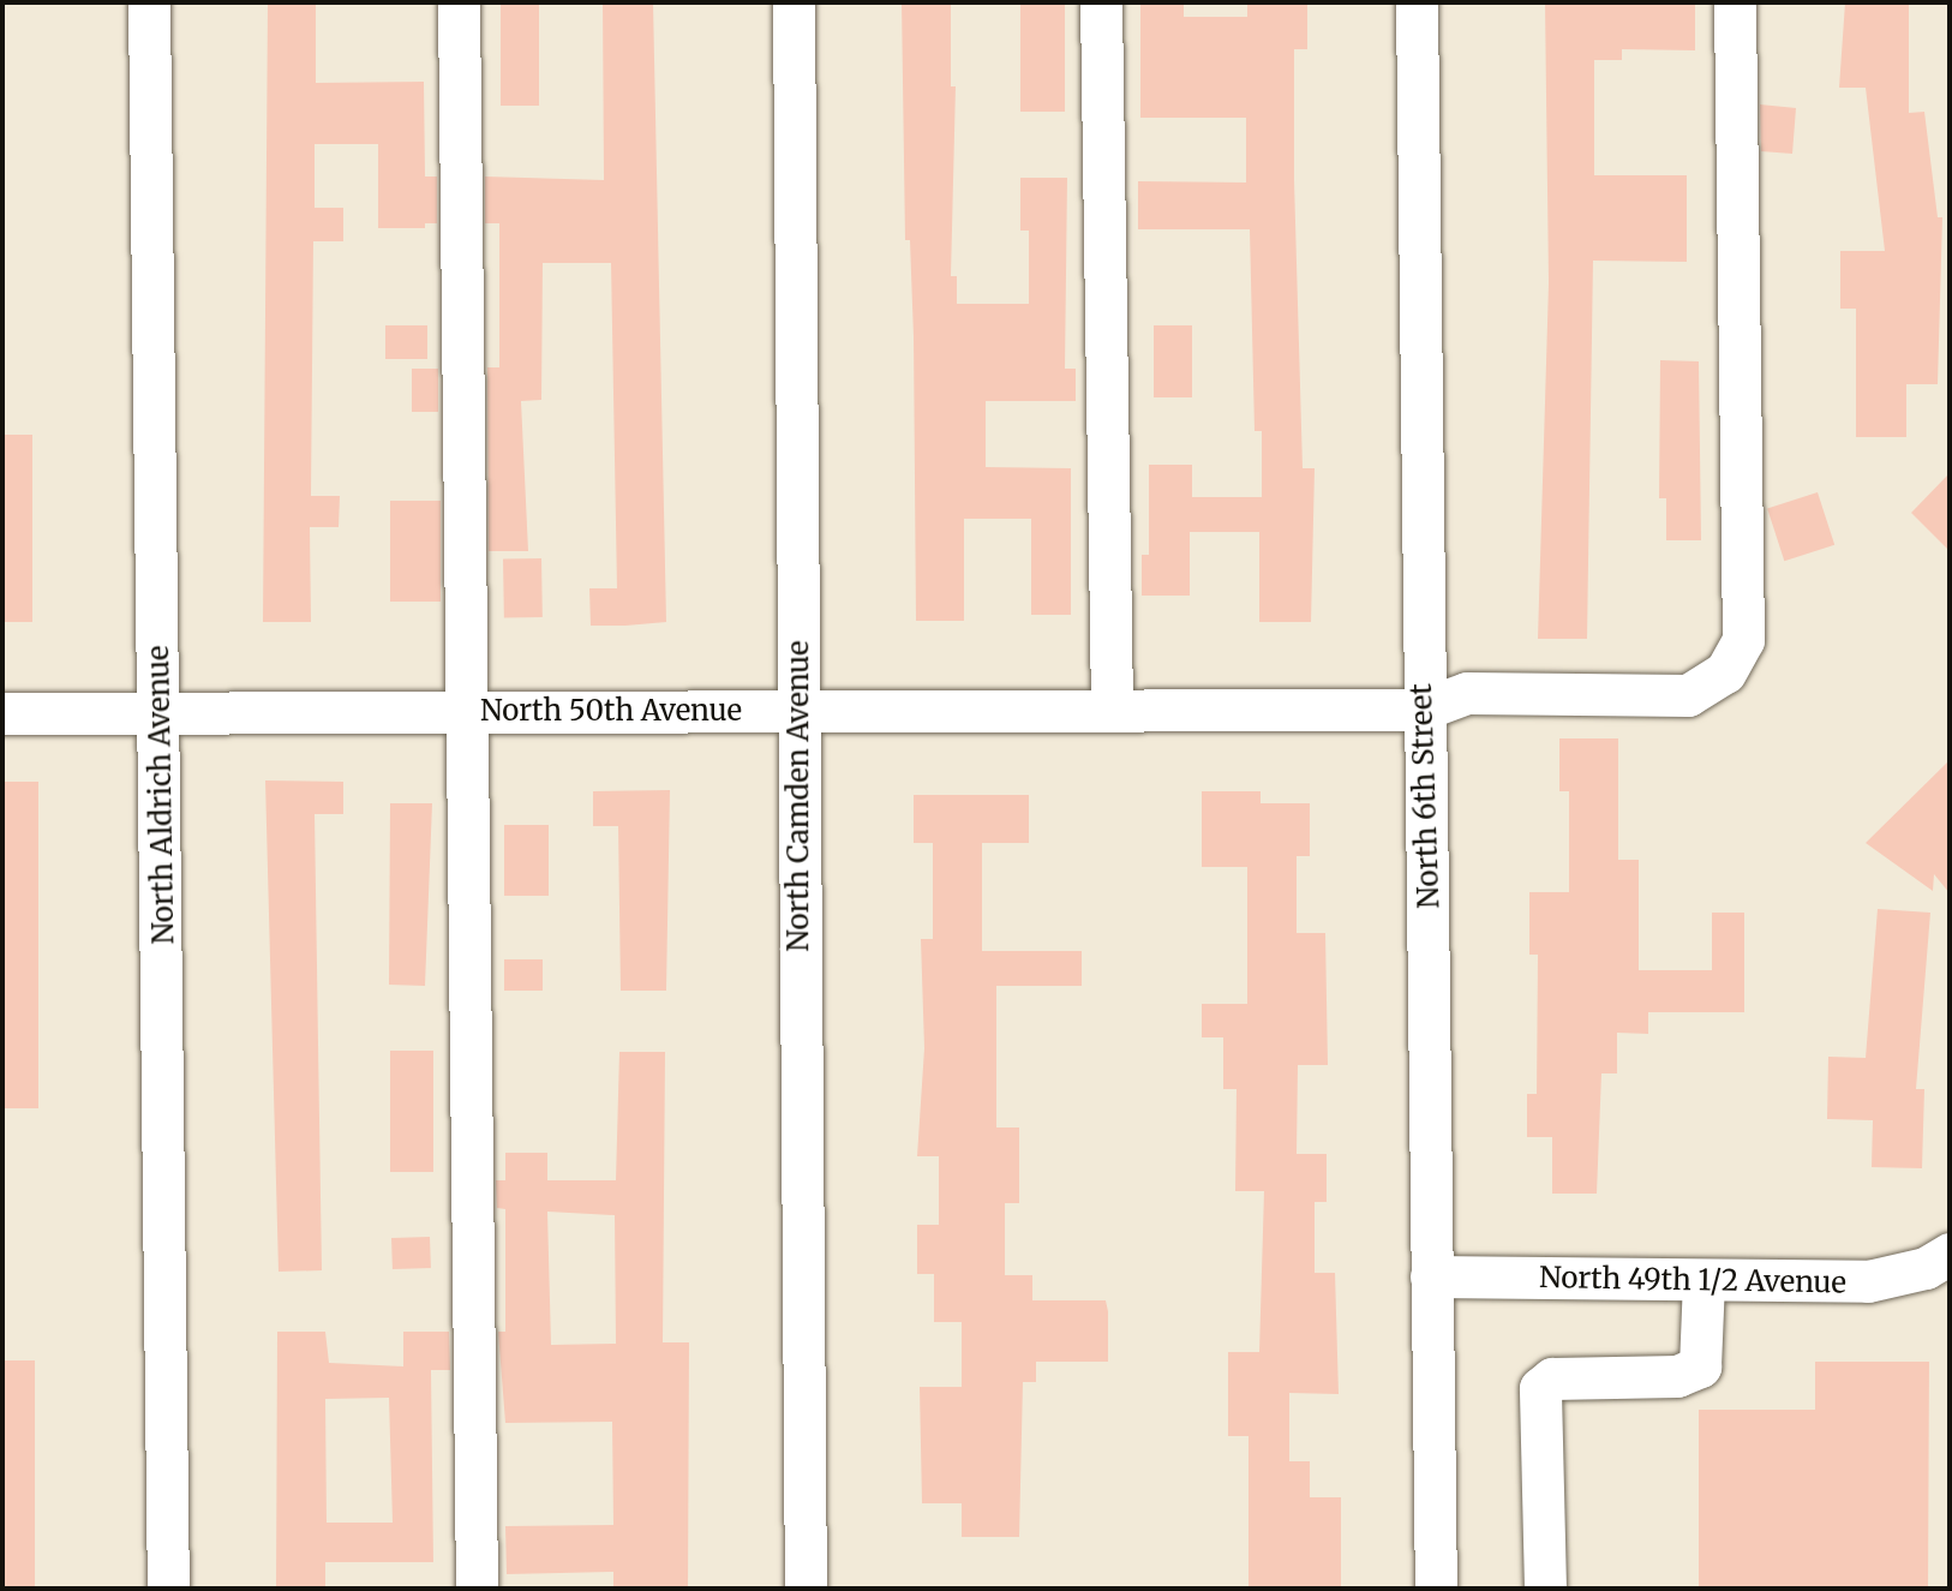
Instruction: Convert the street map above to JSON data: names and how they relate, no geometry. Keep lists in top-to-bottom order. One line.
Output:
{"streets":{"street":["North 50th Avenue","North Aldrich Avenue","North Camden Avenue","North 6th Street","North 49th 1/2 Avenue"]},"crossings":[["North 50th Avenue","North Aldrich Avenue"],["North 50th Avenue","North Camden Avenue"],["North 50th Avenue","North 6th Street"],["North 6th Street","North 49th 1/2 Avenue"]]}
